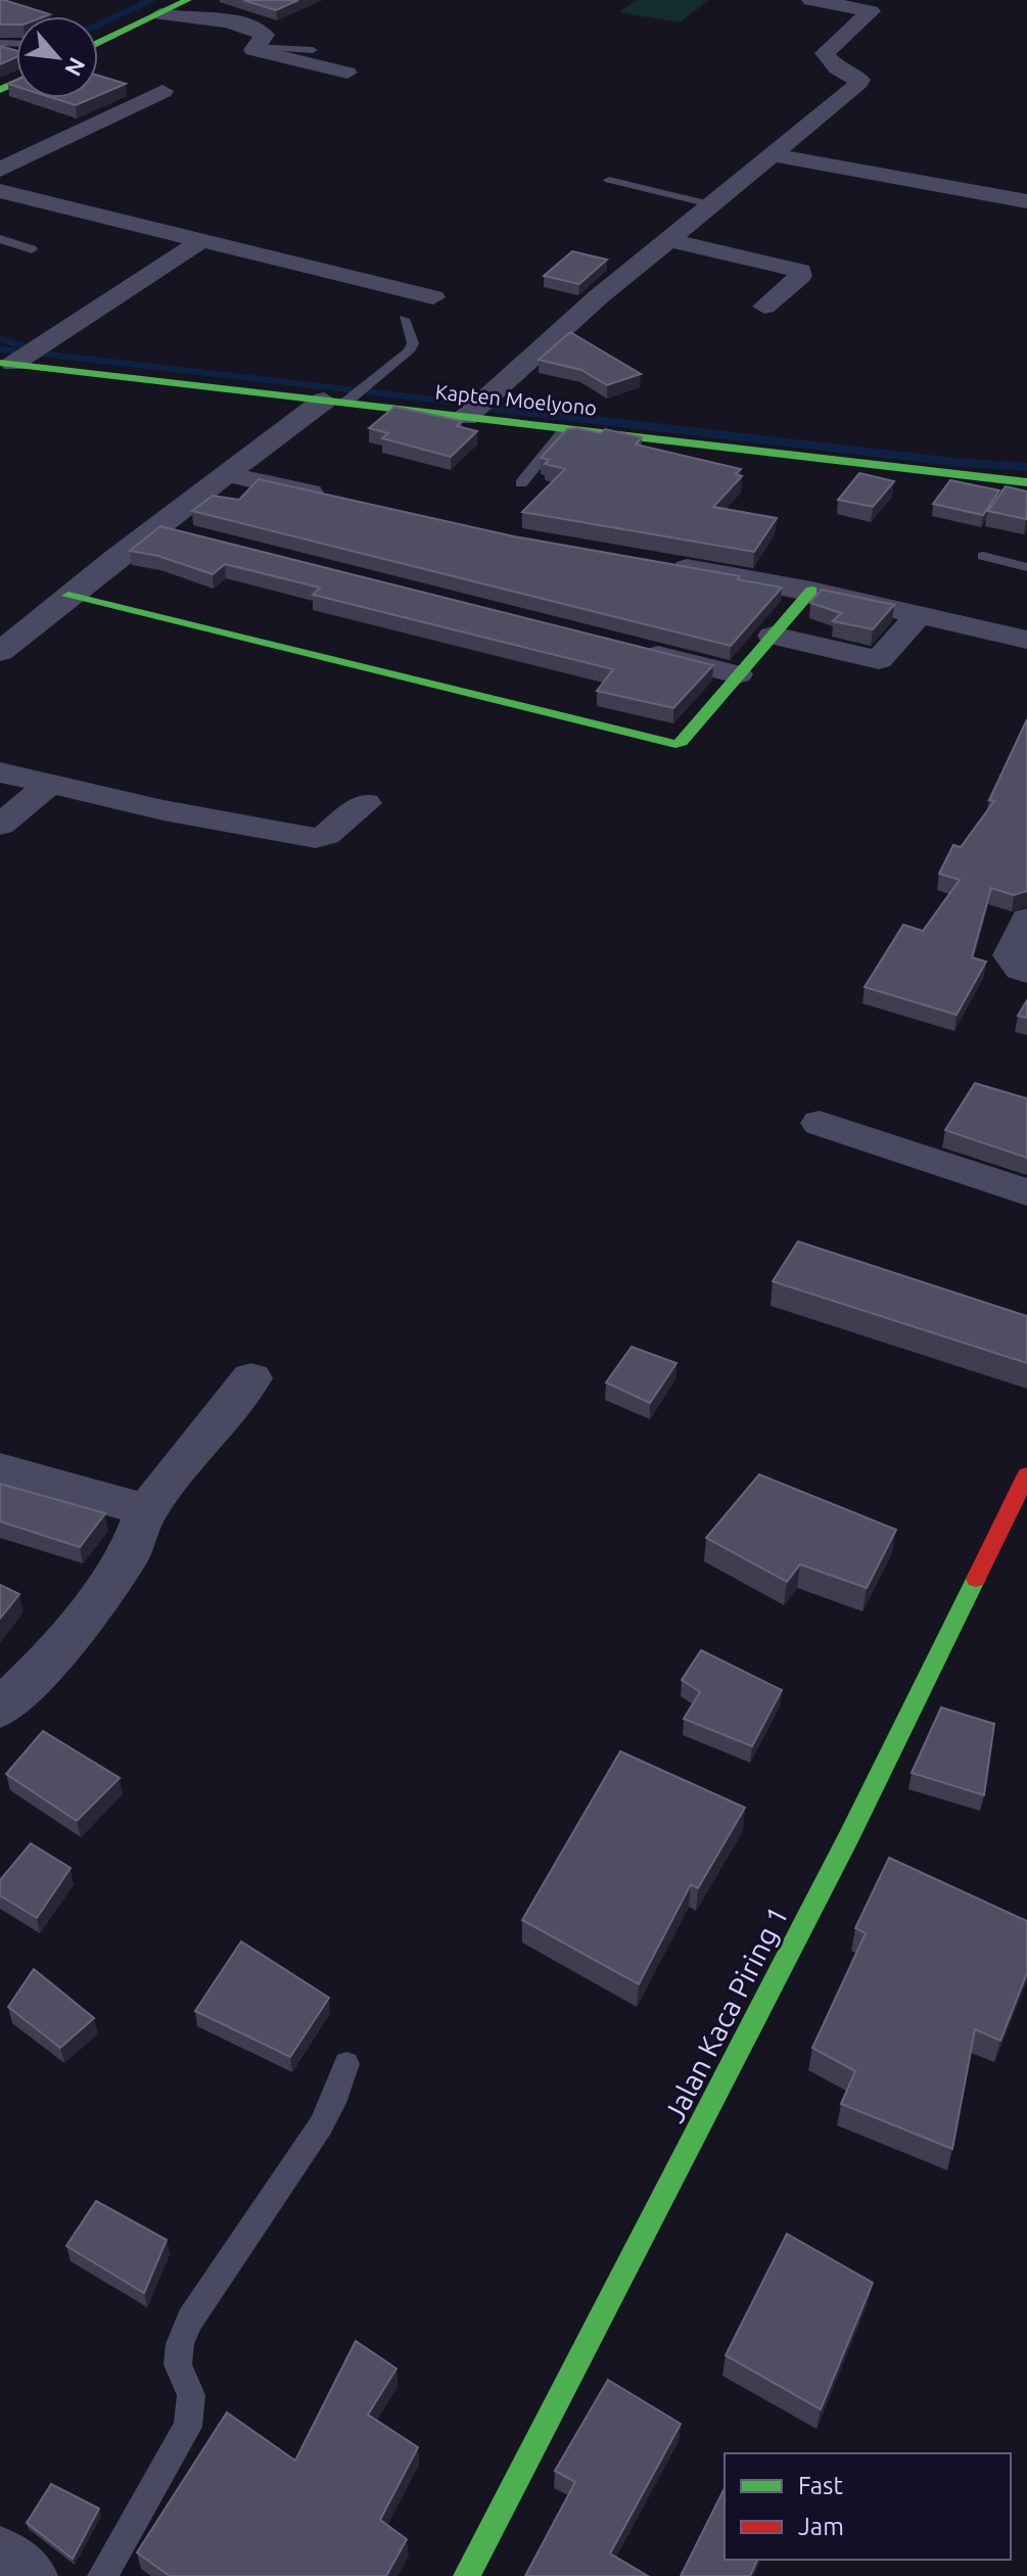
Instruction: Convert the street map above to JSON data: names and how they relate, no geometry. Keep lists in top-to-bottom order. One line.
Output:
{"streets":{"street":["Kapten Moelyono","Jalan Kaca Piring 1"]},"legend":["Fast","Jam"],"north":"bottom right"}
